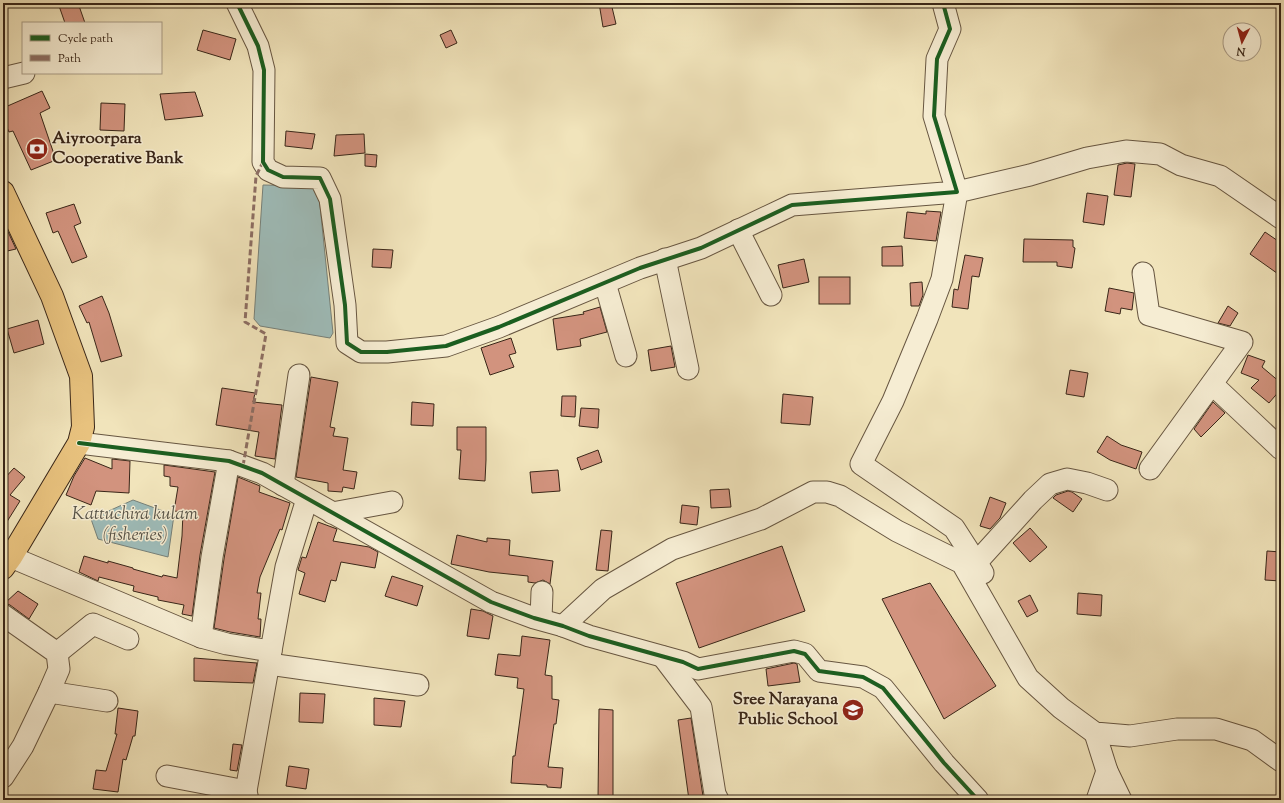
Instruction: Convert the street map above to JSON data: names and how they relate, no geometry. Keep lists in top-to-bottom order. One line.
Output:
{"water":["Kattuchira kulam (fisheries)"],"places":{"bank":["Aiyroorpara Cooperative Bank"],"school or university":["Sree Narayana Public School"]},"legend":["Cycle path","Path"],"north":"bottom"}
